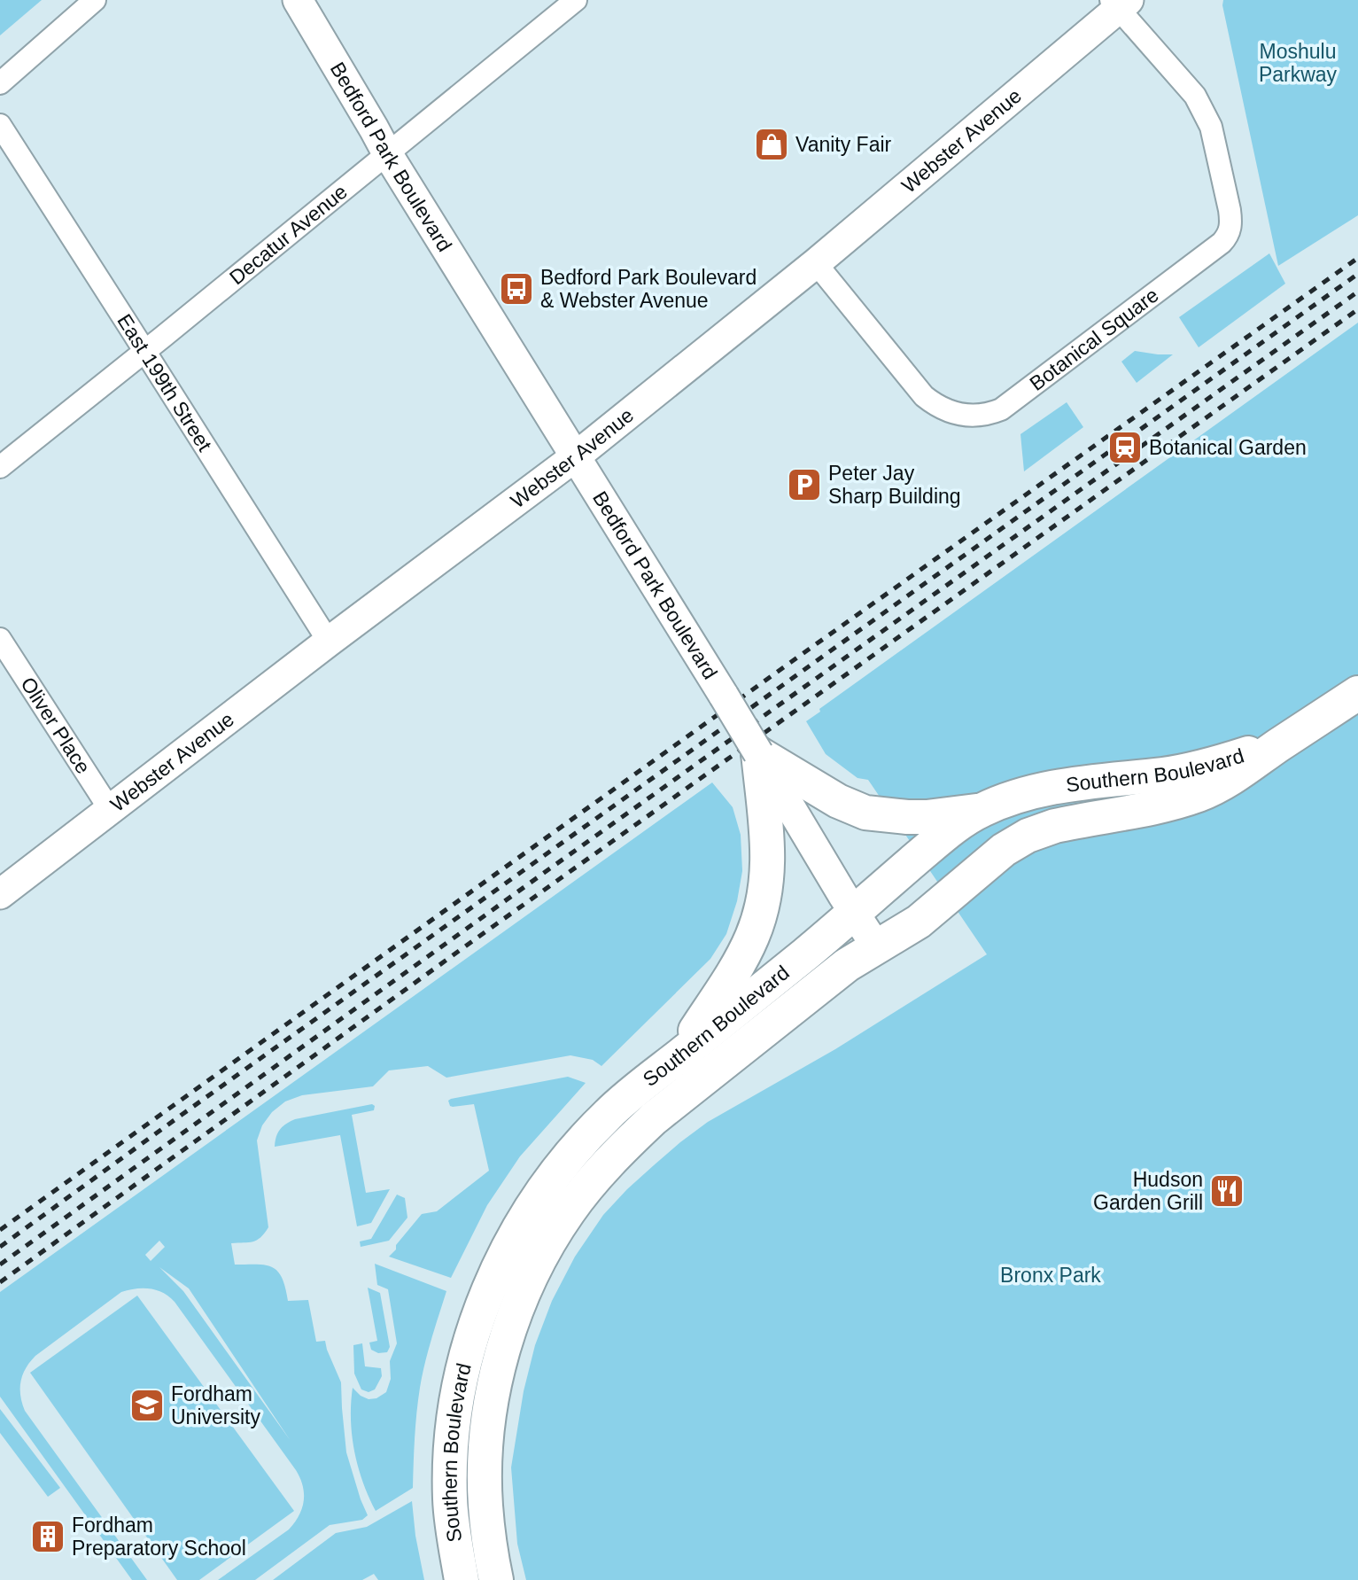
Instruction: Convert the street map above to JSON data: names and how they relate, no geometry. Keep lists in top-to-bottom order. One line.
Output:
{"streets":{"main road":["Webster Avenue","Bedford Park Boulevard","Southern Boulevard"],"street":["Decatur Avenue","Botanical Square","East 199th Street","Oliver Place"]},"crossings":[["Webster Avenue","Bedford Park Boulevard"],["Webster Avenue","Botanical Square"],["Webster Avenue","East 199th Street"],["Webster Avenue","Oliver Place"],["Bedford Park Boulevard","Decatur Avenue"],["Bedford Park Boulevard","Southern Boulevard"],["Decatur Avenue","East 199th Street"]],"parks":["Moshulu Parkway","Bronx Park"],"places":{"shop":["Vanity Fair"],"bus stop":["Bedford Park Boulevard & Webster Avenue"],"station":["Botanical Garden"],"parking":["Peter Jay Sharp Building"],"restaurant":["Hudson Garden Grill"],"school or university":["Fordham University"],"building":["Fordham Preparatory School"]}}
